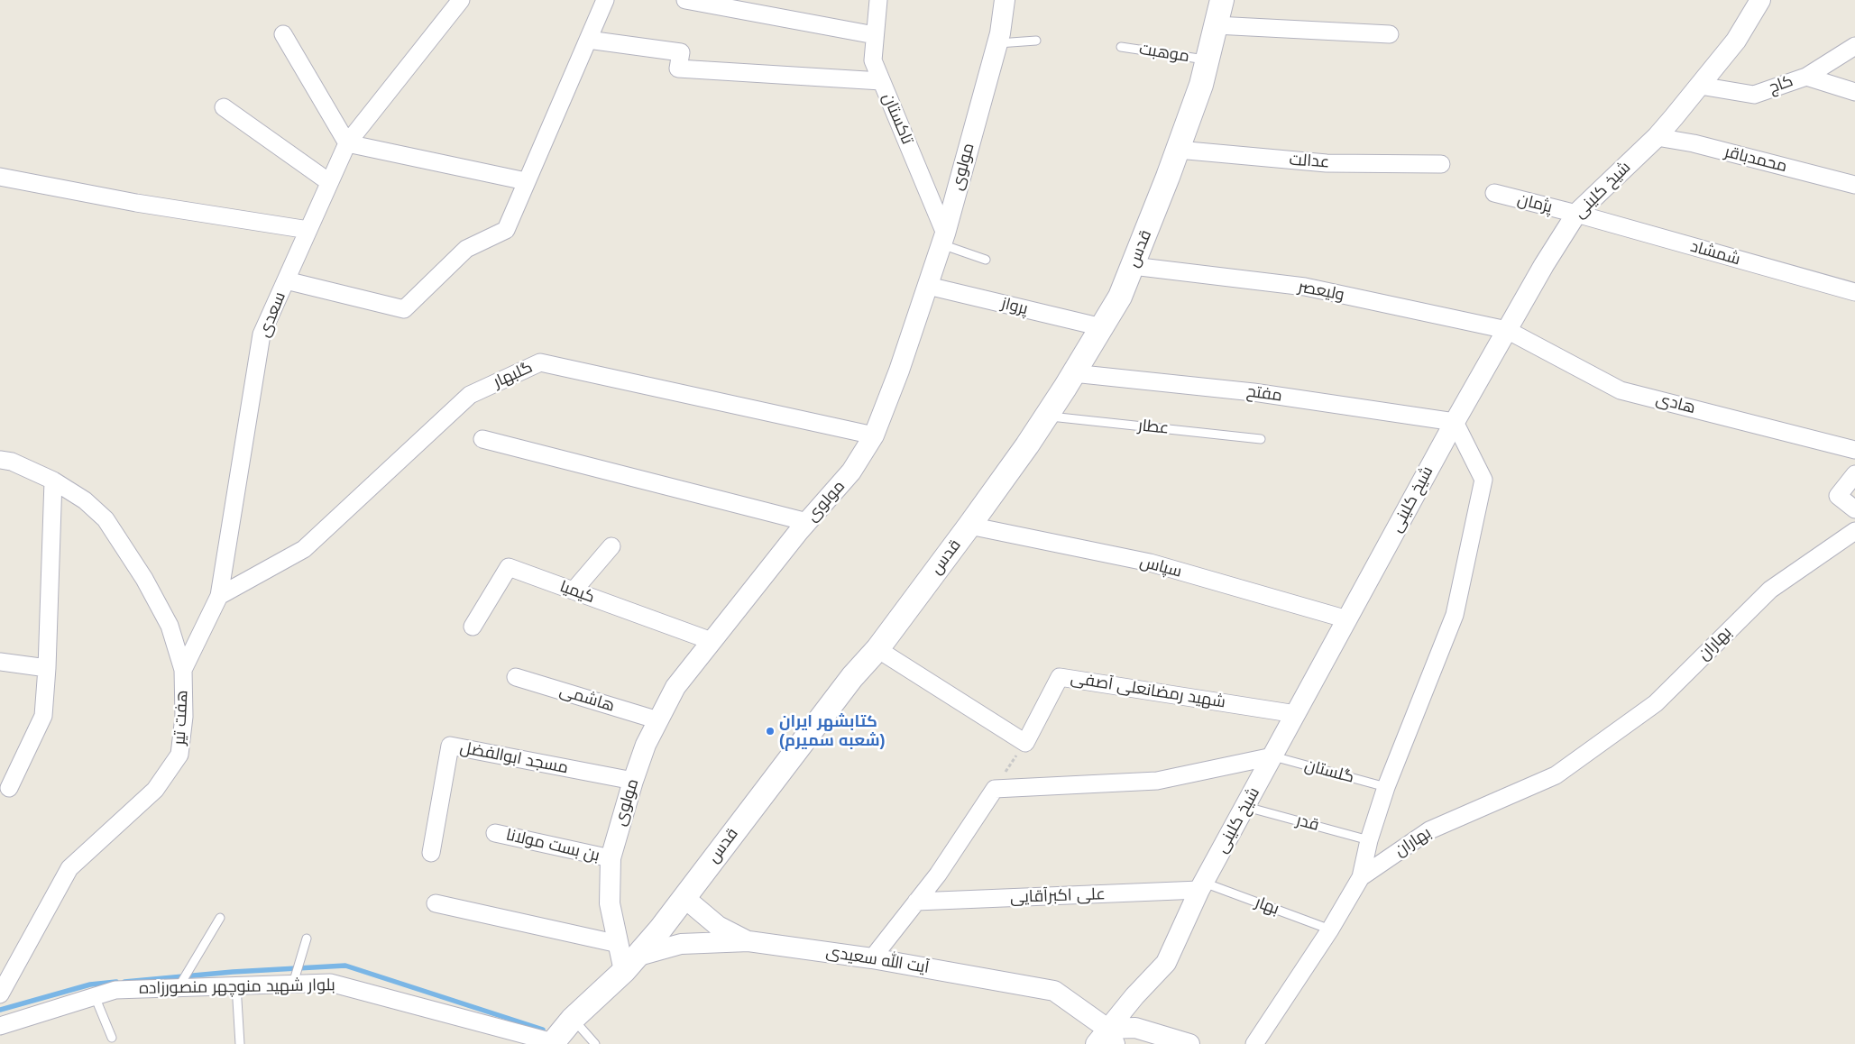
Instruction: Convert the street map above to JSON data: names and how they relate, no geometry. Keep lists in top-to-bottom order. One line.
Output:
{"streets":{"main road":["قدس"],"street":["کاج","تاکستان","محمدباقر","عدالت","مولوی","شیخ کلینی","پژمان","شمشاد","ولیعصر","پرواز","سعدی","گلبهار","مفتح","هادی","سپاس","کیمیا","بهاران","شهید رمضانعلی آصفی","هاشمی","هفت تیر","مسجد ابوالفضل","بن بست مولانا","علی اکبرآقایی","آیت الله سعیدی","بلوار شهید منوچهر منصورزاده"],"lane":["موهبت","عطار","گلستان","قدر","بهار"]},"crossings":[["موهبت","قدس"],["کاج","شیخ کلینی"],["تاکستان","مولوی"],["محمدباقر","شیخ کلینی"],["عدالت","قدس"],["مولوی","قدس"],["مولوی","پرواز"],["مولوی","گلبهار"],["مولوی","کیمیا"],["مولوی","هاشمی"],["مولوی","مسجد ابوالفضل"],["مولوی","بن بست مولانا"],["مولوی","آیت الله سعیدی"],["شیخ کلینی","پژمان"],["شیخ کلینی","شمشاد"],["شیخ کلینی","ولیعصر"],["شیخ کلینی","مفتح"],["شیخ کلینی","هادی"],["شیخ کلینی","سپاس"],["شیخ کلینی","بهاران"],["شیخ کلینی","شهید رمضانعلی آصفی"],["شیخ کلینی","گلستان"],["شیخ کلینی","قدر"],["شیخ کلینی","علی اکبرآقایی"],["شیخ کلینی","بهار"],["شیخ کلینی","آیت الله سعیدی"],["پژمان","شمشاد"],["قدس","ولیعصر"],["قدس","پرواز"],["قدس","مفتح"],["قدس","عطار"],["قدس","سپاس"],["قدس","آیت الله سعیدی"],["قدس","بلوار شهید منوچهر منصورزاده"],["ولیعصر","هادی"],["سعدی","گلبهار"],["سعدی","هفت تیر"],["مفتح","بهاران"],["بهاران","گلستان"],["بهاران","قدر"],["علی اکبرآقایی","بهار"]],"places":["کتابشهر ایران (شعبه سمیرم)"]}
